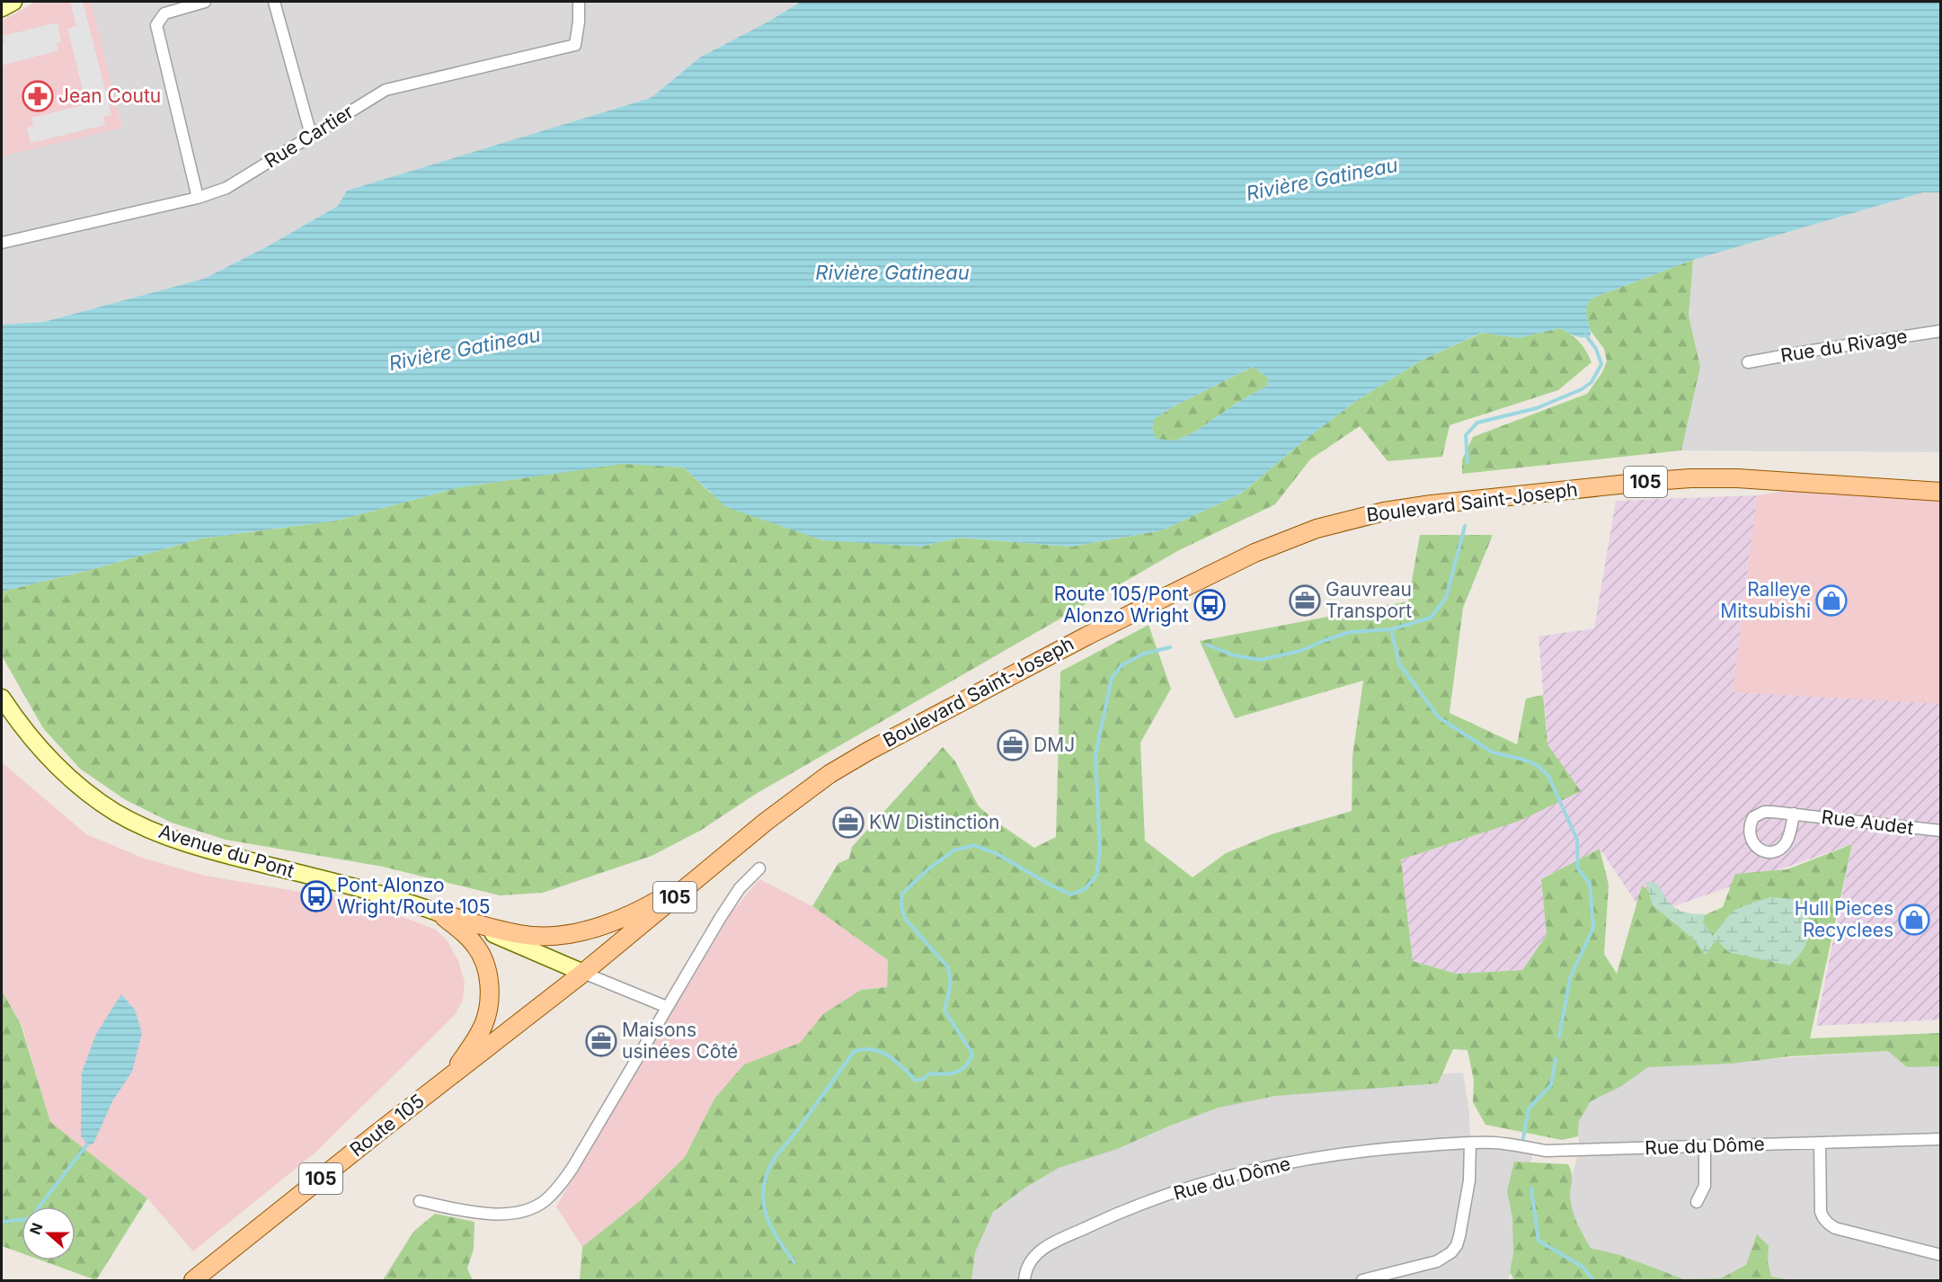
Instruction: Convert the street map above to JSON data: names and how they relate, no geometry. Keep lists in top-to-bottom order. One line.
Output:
{"streets":{"main road":["105","Boulevard Saint-Joseph","Avenue du Pont","Route 105"],"street":["Rue Cartier","Rue du Rivage","Rue Audet","Rue du Dôme"]},"crossings":[["Boulevard Saint-Joseph","Avenue du Pont"],["Boulevard Saint-Joseph","Route 105"],["Avenue du Pont","Route 105"]],"water":["Rivière Gatineau"],"places":{"pharmacy":["Jean Coutu"],"office":["Gauvreau Transport","DMJ","KW Distinction","Maisons usinées Côté"],"shop":["Ralleye Mitsubishi","Hull Pieces Recyclees"],"bus stop":["Route 105/Pont Alonzo Wright","Pont Alonzo Wright/Route 105"]},"north":"left"}
